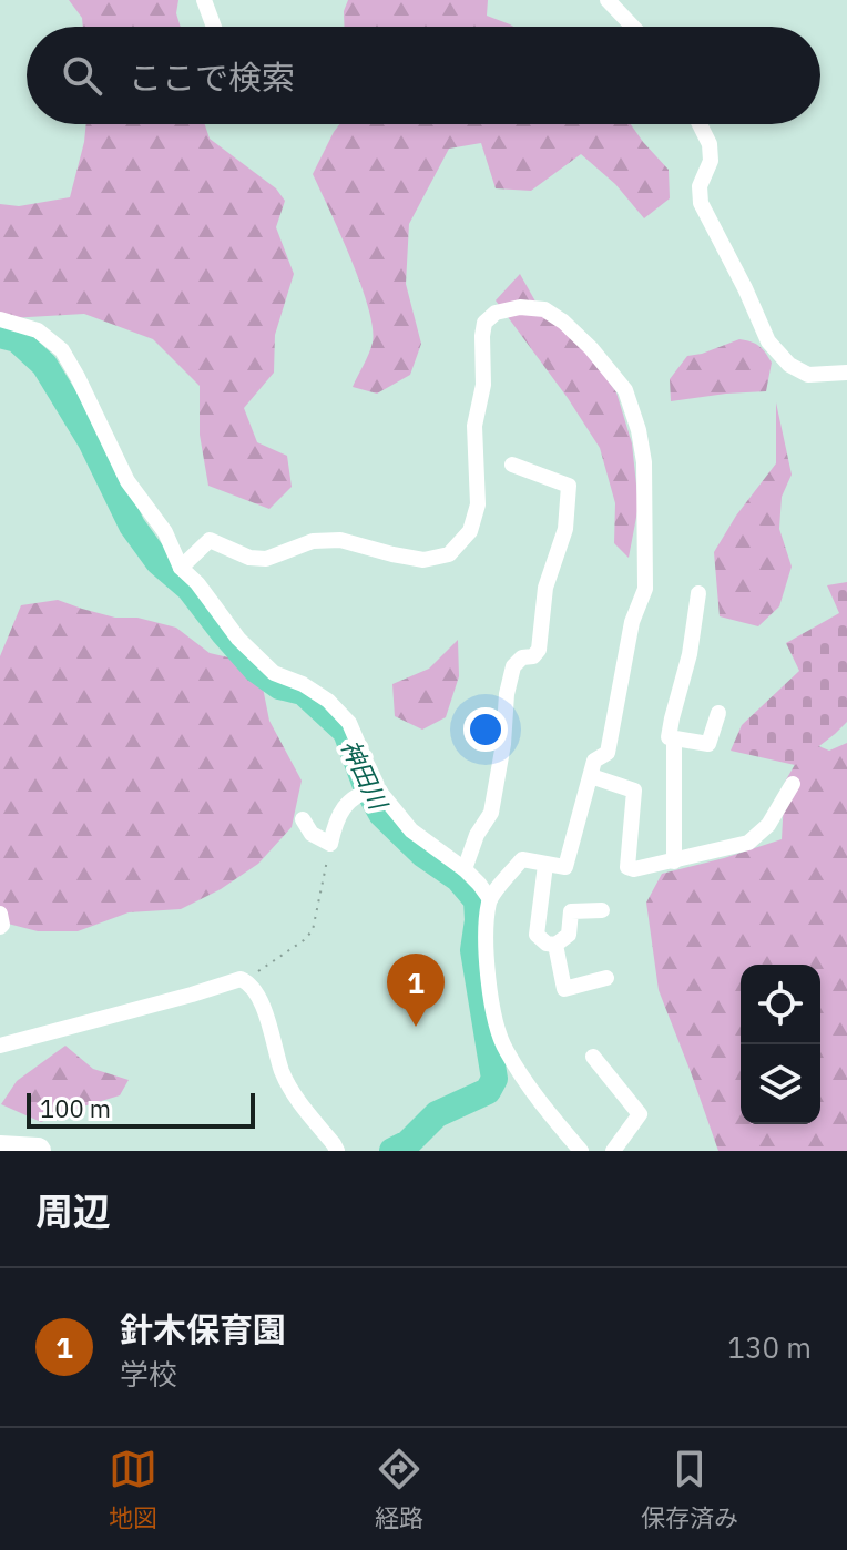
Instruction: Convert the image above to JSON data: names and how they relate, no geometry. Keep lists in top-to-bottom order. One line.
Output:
{"water":["神田川"],"scale_bar":"100 m","page":{"search":"ここで検索","pins":"1","scale":"100 m","heading":"周辺","list":[{"mark":"1","name":"針木保育園","note":"学校","value":"130 m"}],"nav":["地図","経路","保存済み"]}}
